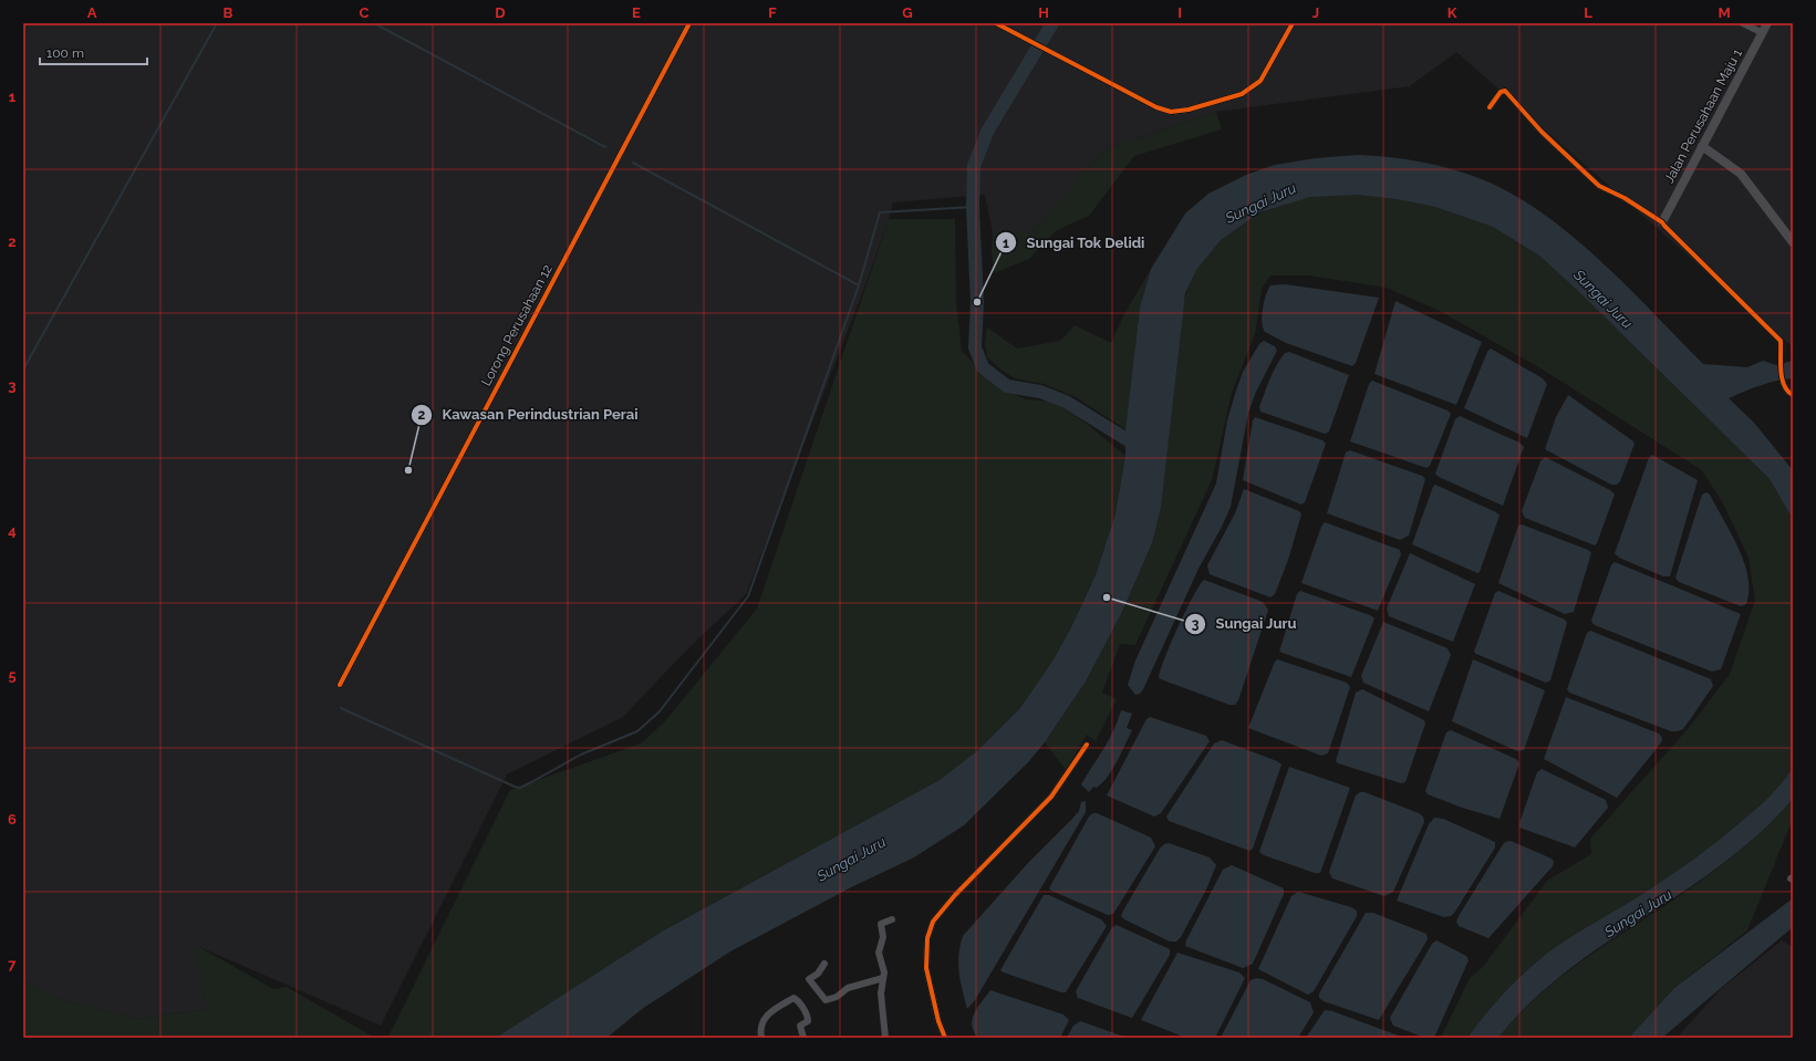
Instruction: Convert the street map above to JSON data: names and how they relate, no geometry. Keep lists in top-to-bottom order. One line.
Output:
{"streets":{"street":["Jalan Perusahaan Maju 1","Lorong Perusahaan 12"]},"water":["Sungai Juru"],"places":["Sungai Tok Delidi","Kawasan Perindustrian Perai","Sungai Juru"],"scale_bar":"100 m","grid":{"columns":["A","B","C","D","E","F","G","H","I","J","K","L","M"],"rows":["1","2","3","4","5","6","7"]}}
